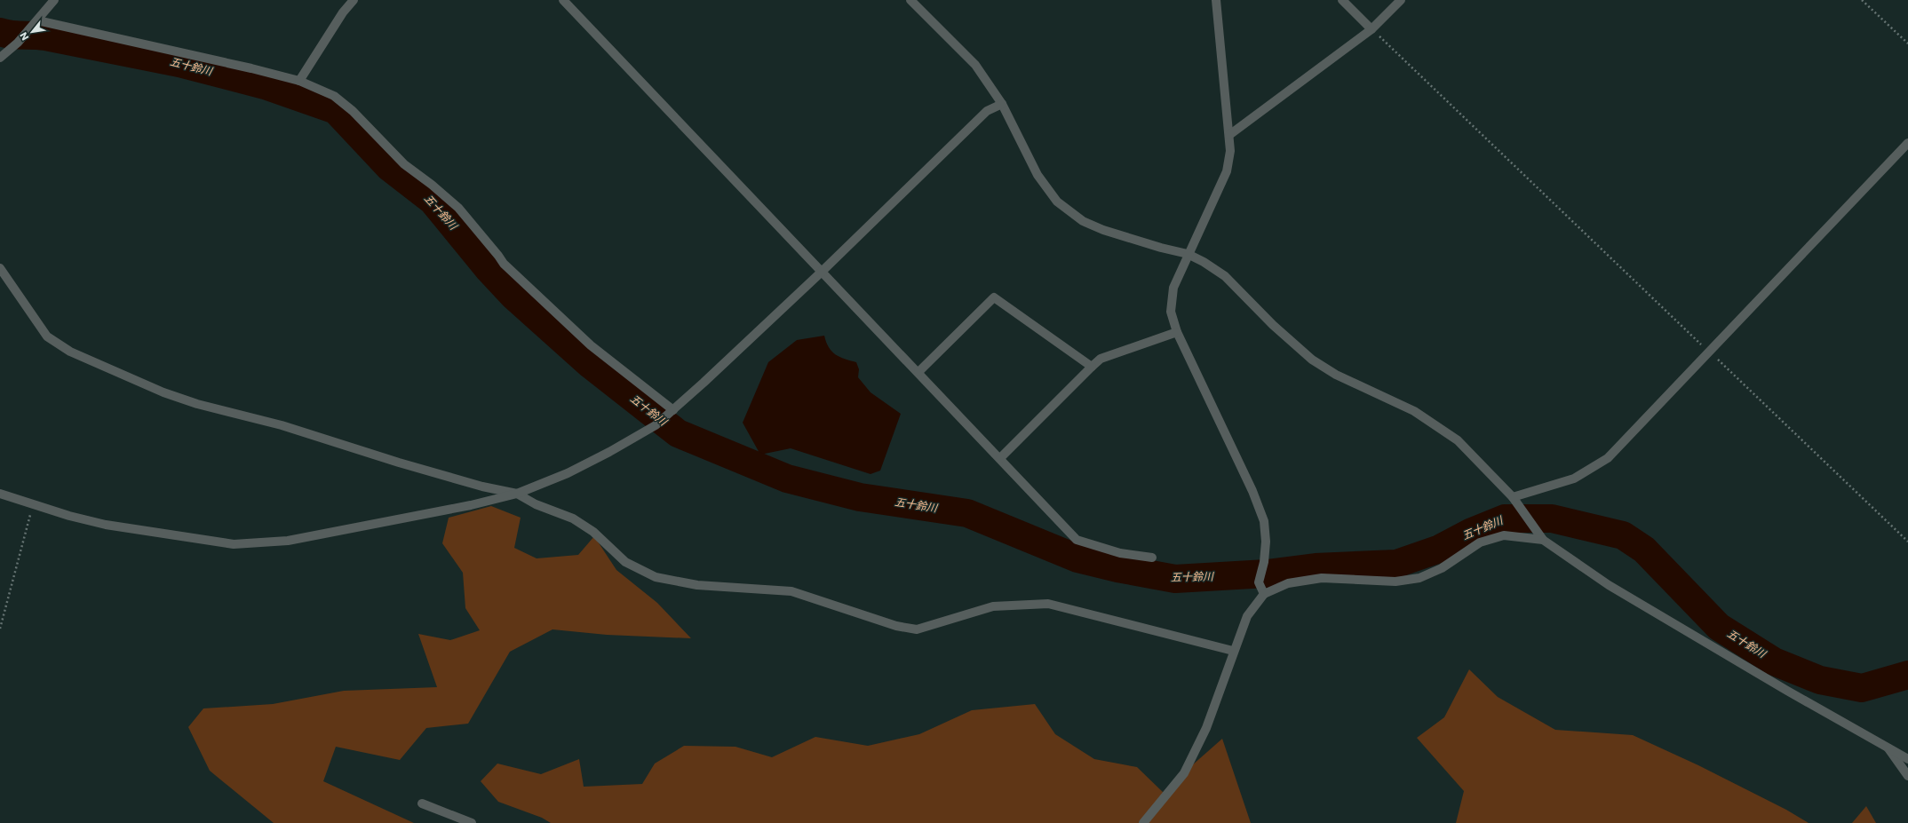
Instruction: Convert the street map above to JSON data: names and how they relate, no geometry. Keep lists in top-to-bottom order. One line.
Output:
{"water":["五十鈴川"],"north":"bottom left"}
